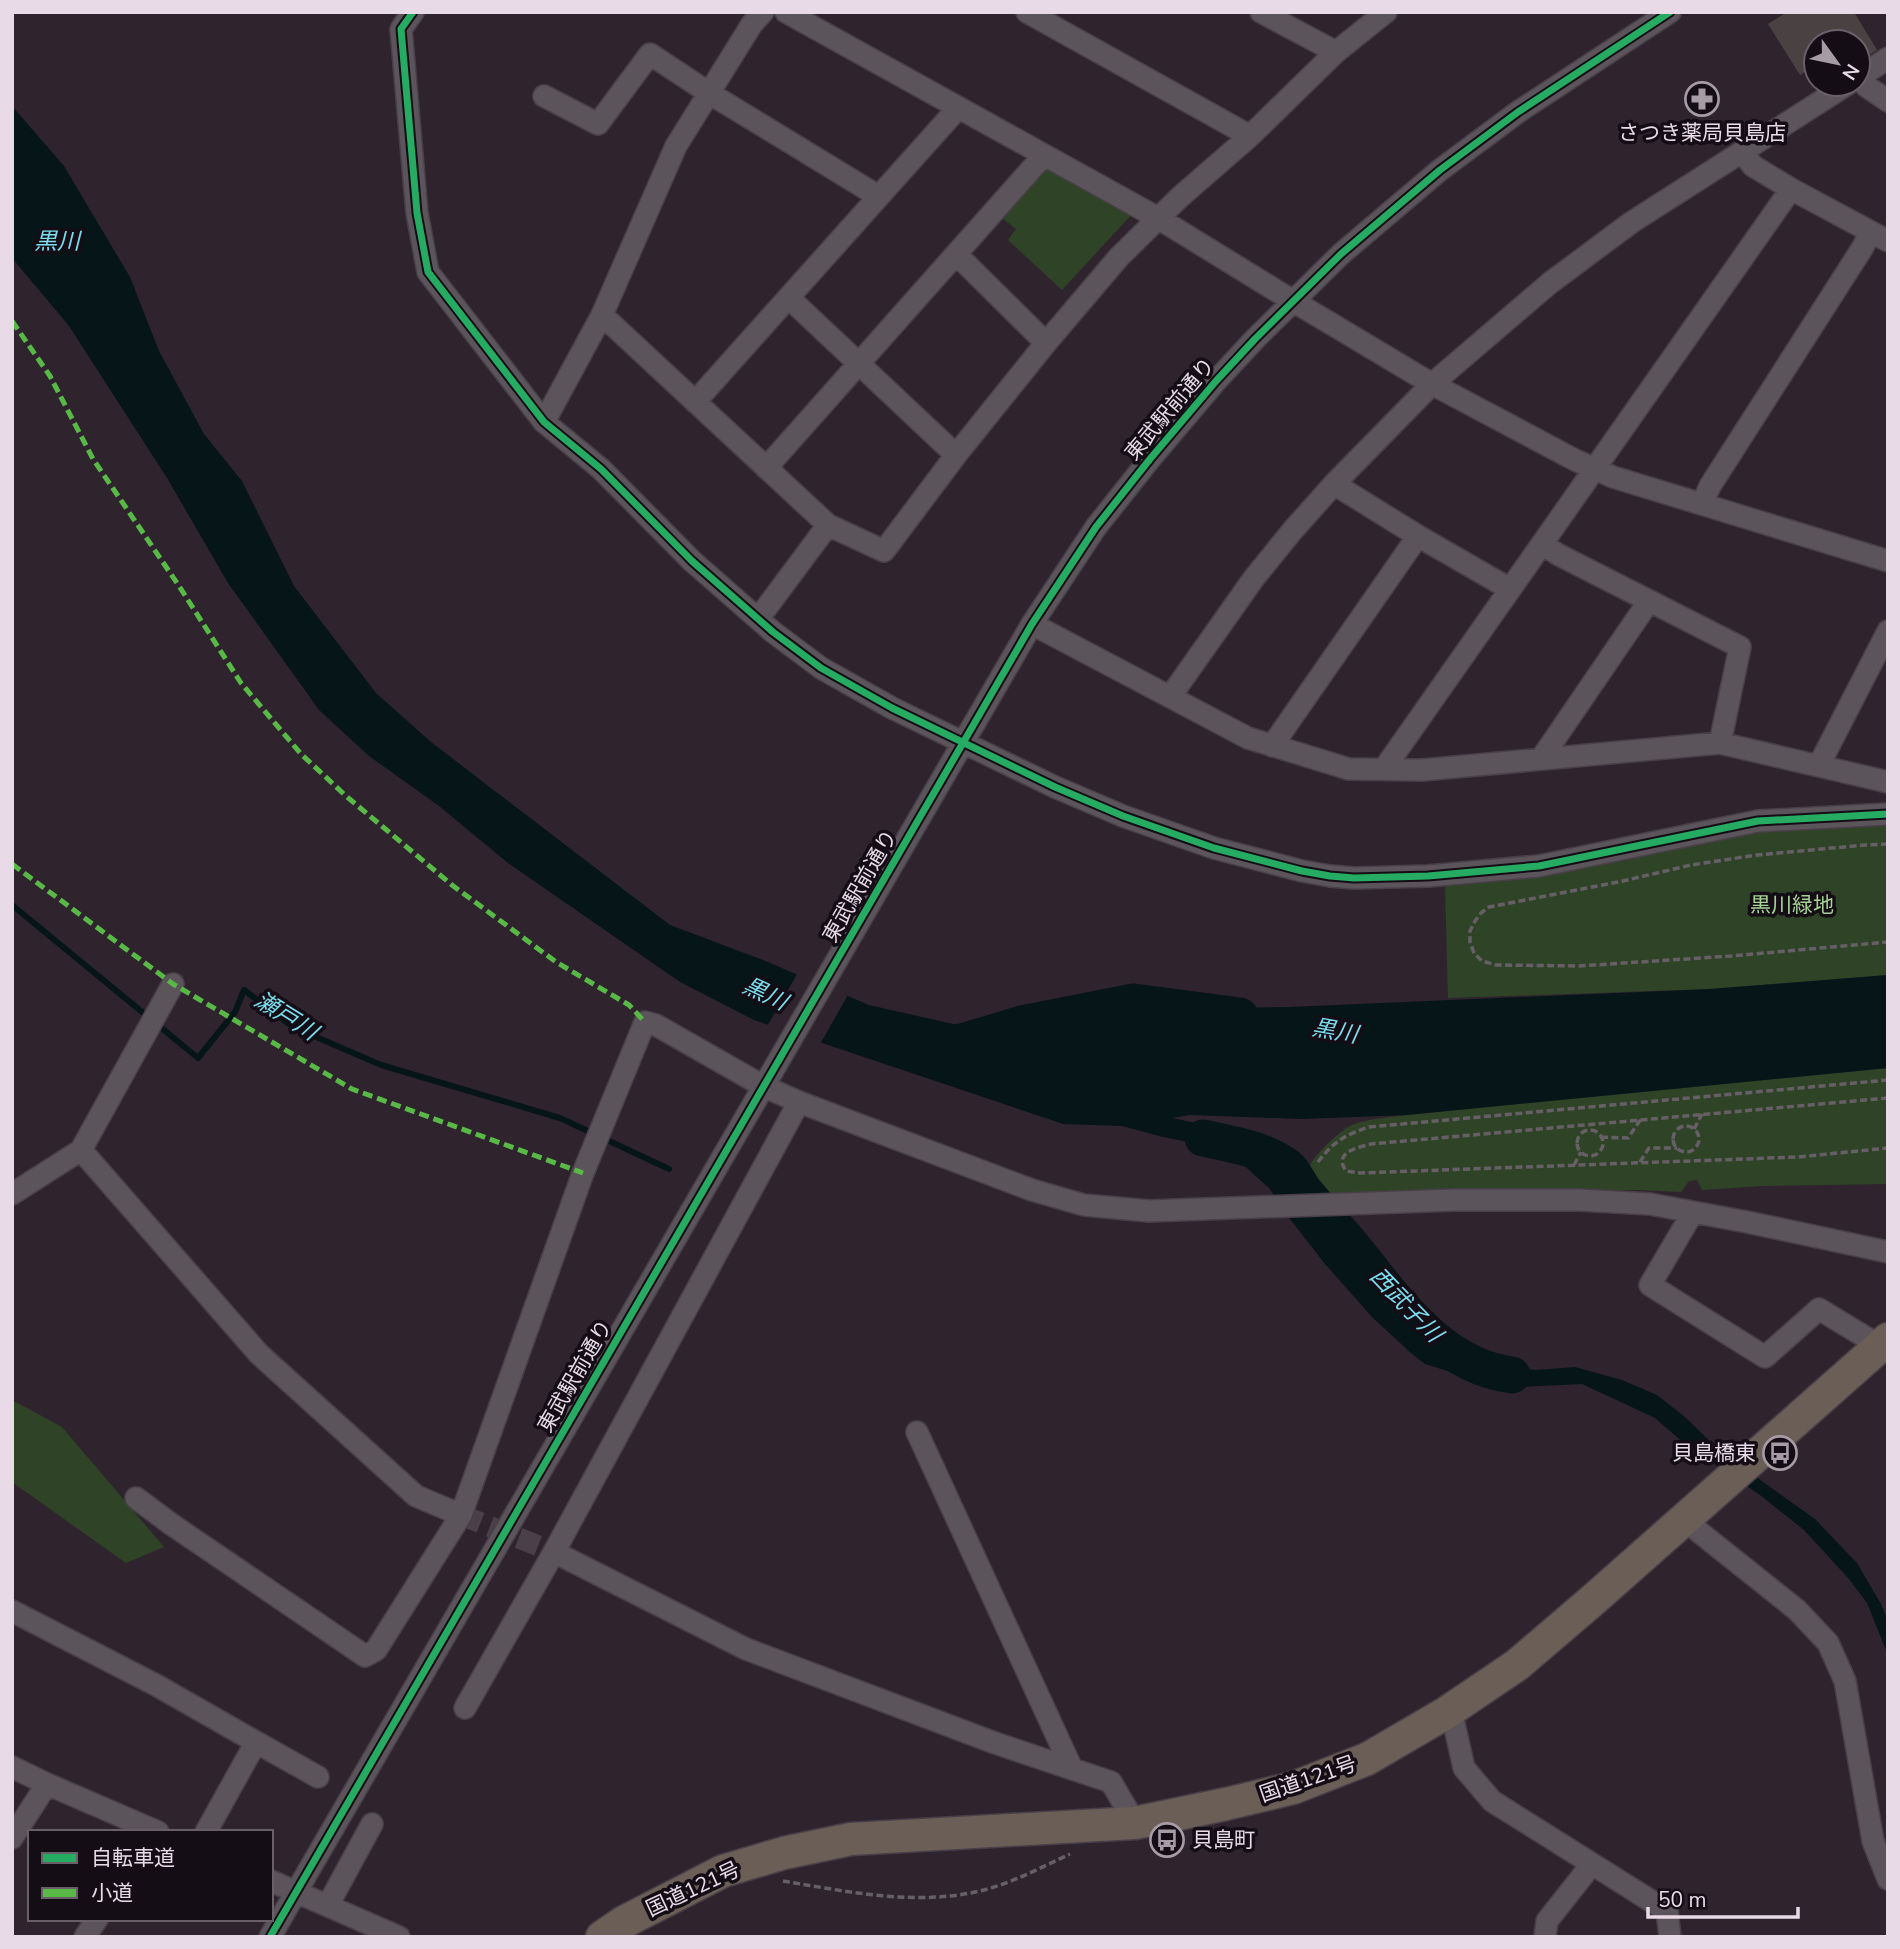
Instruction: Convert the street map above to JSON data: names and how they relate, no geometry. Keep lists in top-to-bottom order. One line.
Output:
{"streets":{"highway":["国道121号"],"street":["東武駅前通り"]},"water":["黒川","瀬戸川","西武子川"],"parks":["黒川緑地"],"places":{"pharmacy":["さつき薬局貝島店"],"bus stop":["貝島橋東","貝島町"]},"legend":["自転車道","小道"],"scale_bar":"50 m","north":"bottom right"}
